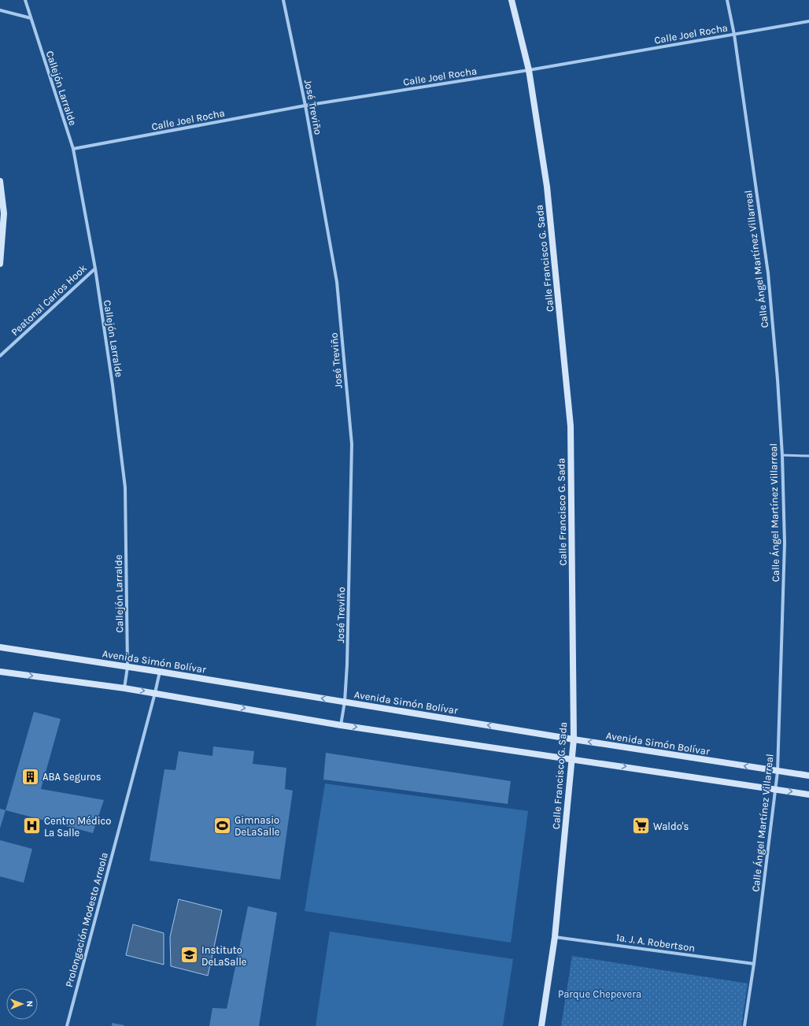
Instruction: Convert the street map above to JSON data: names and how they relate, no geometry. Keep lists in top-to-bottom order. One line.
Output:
{"streets":{"street":["Calle Joel Rocha","Callejón Larralde","José Treviño","Calle Francisco G. Sada","Calle Ángel Martínez Villarreal","Peatonal Carlos Hook","Avenida Simón Bolívar","Prolongación Modesto Arreola","1a. J. A. Robertson"]},"crossings":[["Calle Joel Rocha","Callejón Larralde"],["Calle Joel Rocha","José Treviño"],["Calle Joel Rocha","Calle Francisco G. Sada"],["Calle Joel Rocha","Calle Ángel Martínez Villarreal"],["Callejón Larralde","Peatonal Carlos Hook"],["Callejón Larralde","Avenida Simón Bolívar"],["José Treviño","Avenida Simón Bolívar"],["Calle Francisco G. Sada","Avenida Simón Bolívar"],["Calle Francisco G. Sada","1a. J. A. Robertson"],["Calle Ángel Martínez Villarreal","Avenida Simón Bolívar"],["Calle Ángel Martínez Villarreal","1a. J. A. Robertson"],["Avenida Simón Bolívar","Prolongación Modesto Arreola"]],"parks":["Parque Chepevera"],"places":{"building":["ABA Seguros"],"sports":["Gimnasio DeLaSalle"],"hospital":["Centro Médico La Salle"],"supermarket":["Waldo's"],"school or university":["Instituto DeLaSalle"]},"north":"right"}
